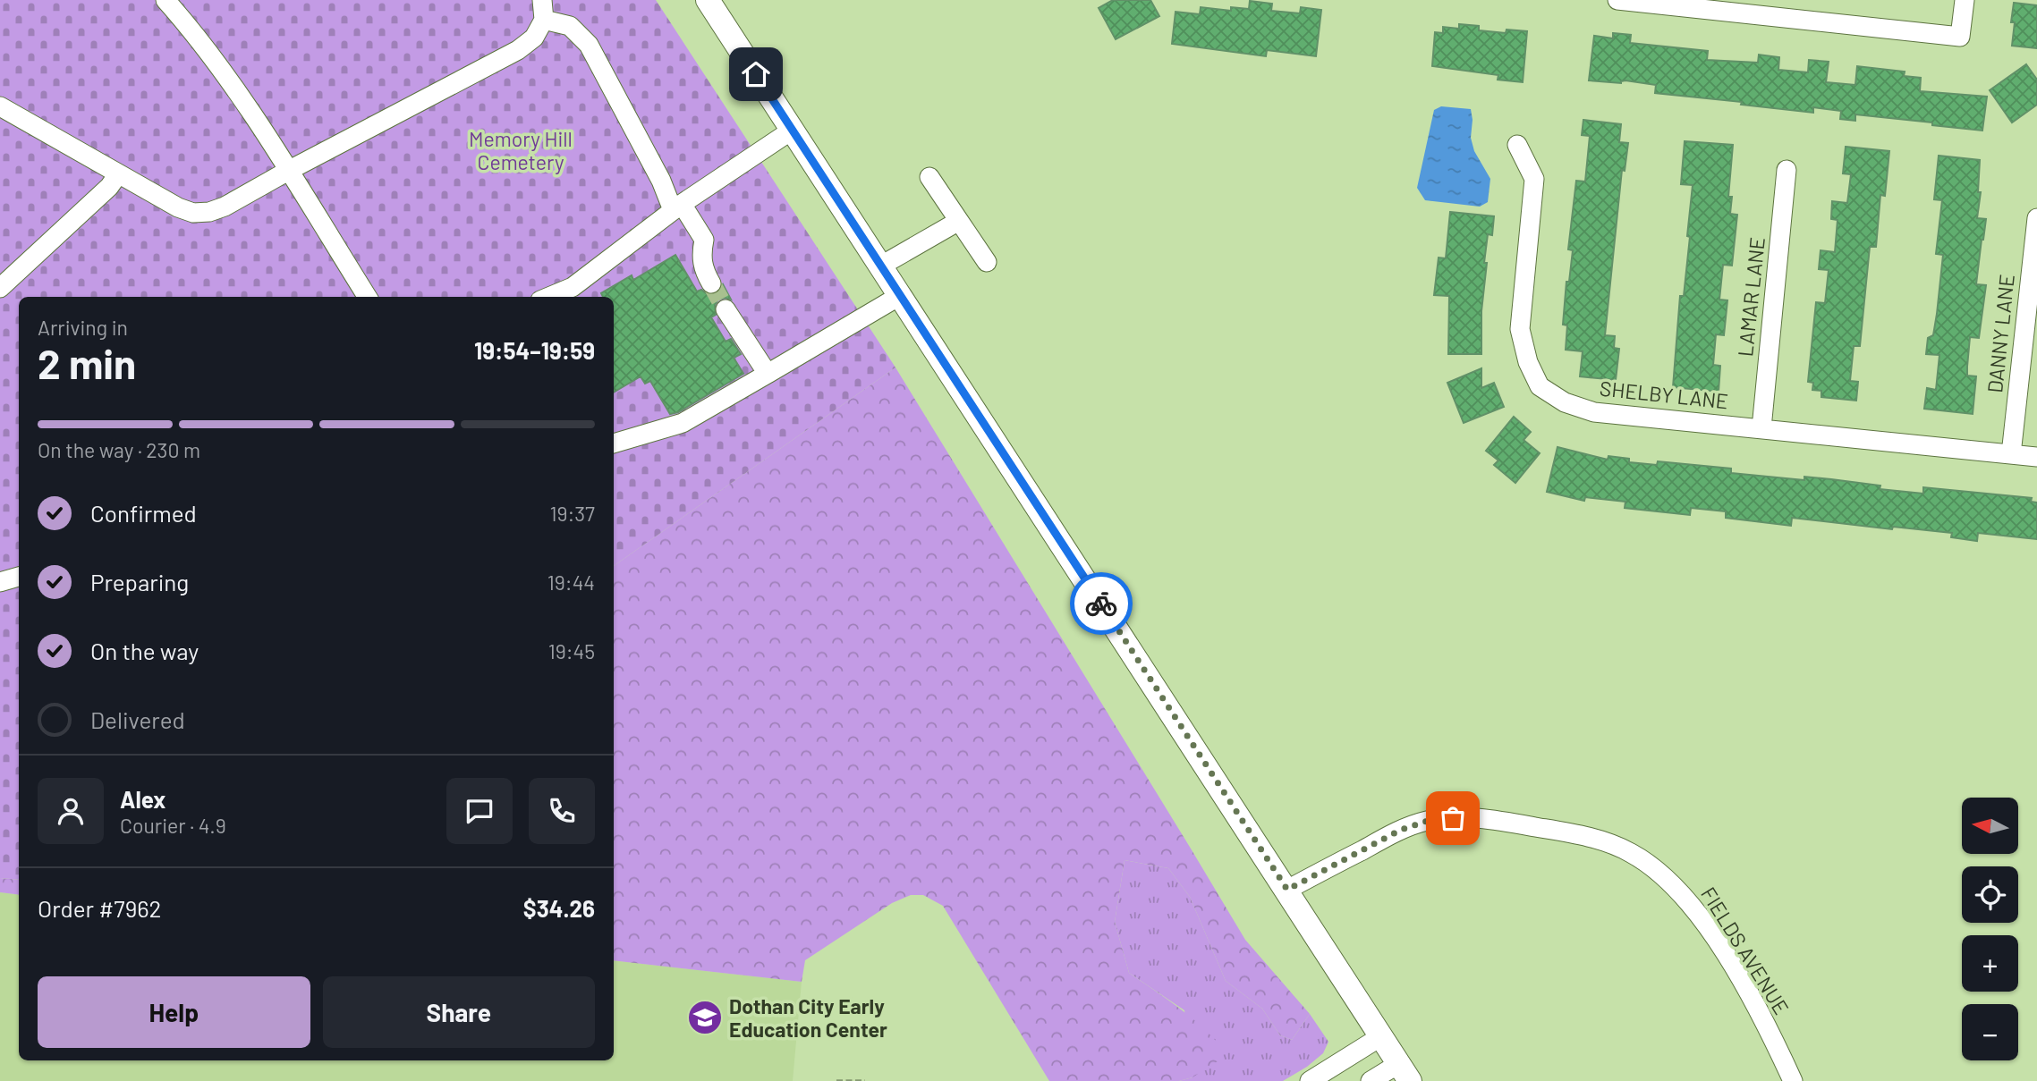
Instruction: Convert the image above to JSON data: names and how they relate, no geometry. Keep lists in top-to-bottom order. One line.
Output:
{"streets":{"street":["LAMAR LANE","DANNY LANE","SHELBY LANE","FIELDS AVENUE"]},"crossings":[["LAMAR LANE","SHELBY LANE"],["DANNY LANE","SHELBY LANE"]],"parks":["Memory Hill Cemetery"],"places":{"school or university":["Dothan City Early Education Center"]},"north":"left","page":{"heading":["2 min","Arriving in","19:54–19:59"],"panel":["Alex","Courier · 4.9","Order #7962","$34.26"],"bar":"On the way · 230 m","list":[["Confirmed","19:37"],["Preparing","19:44"],["On the way","19:45"],"Delivered"],"map_buttons":["+","−"],"buttons":["Help","Share"]}}
